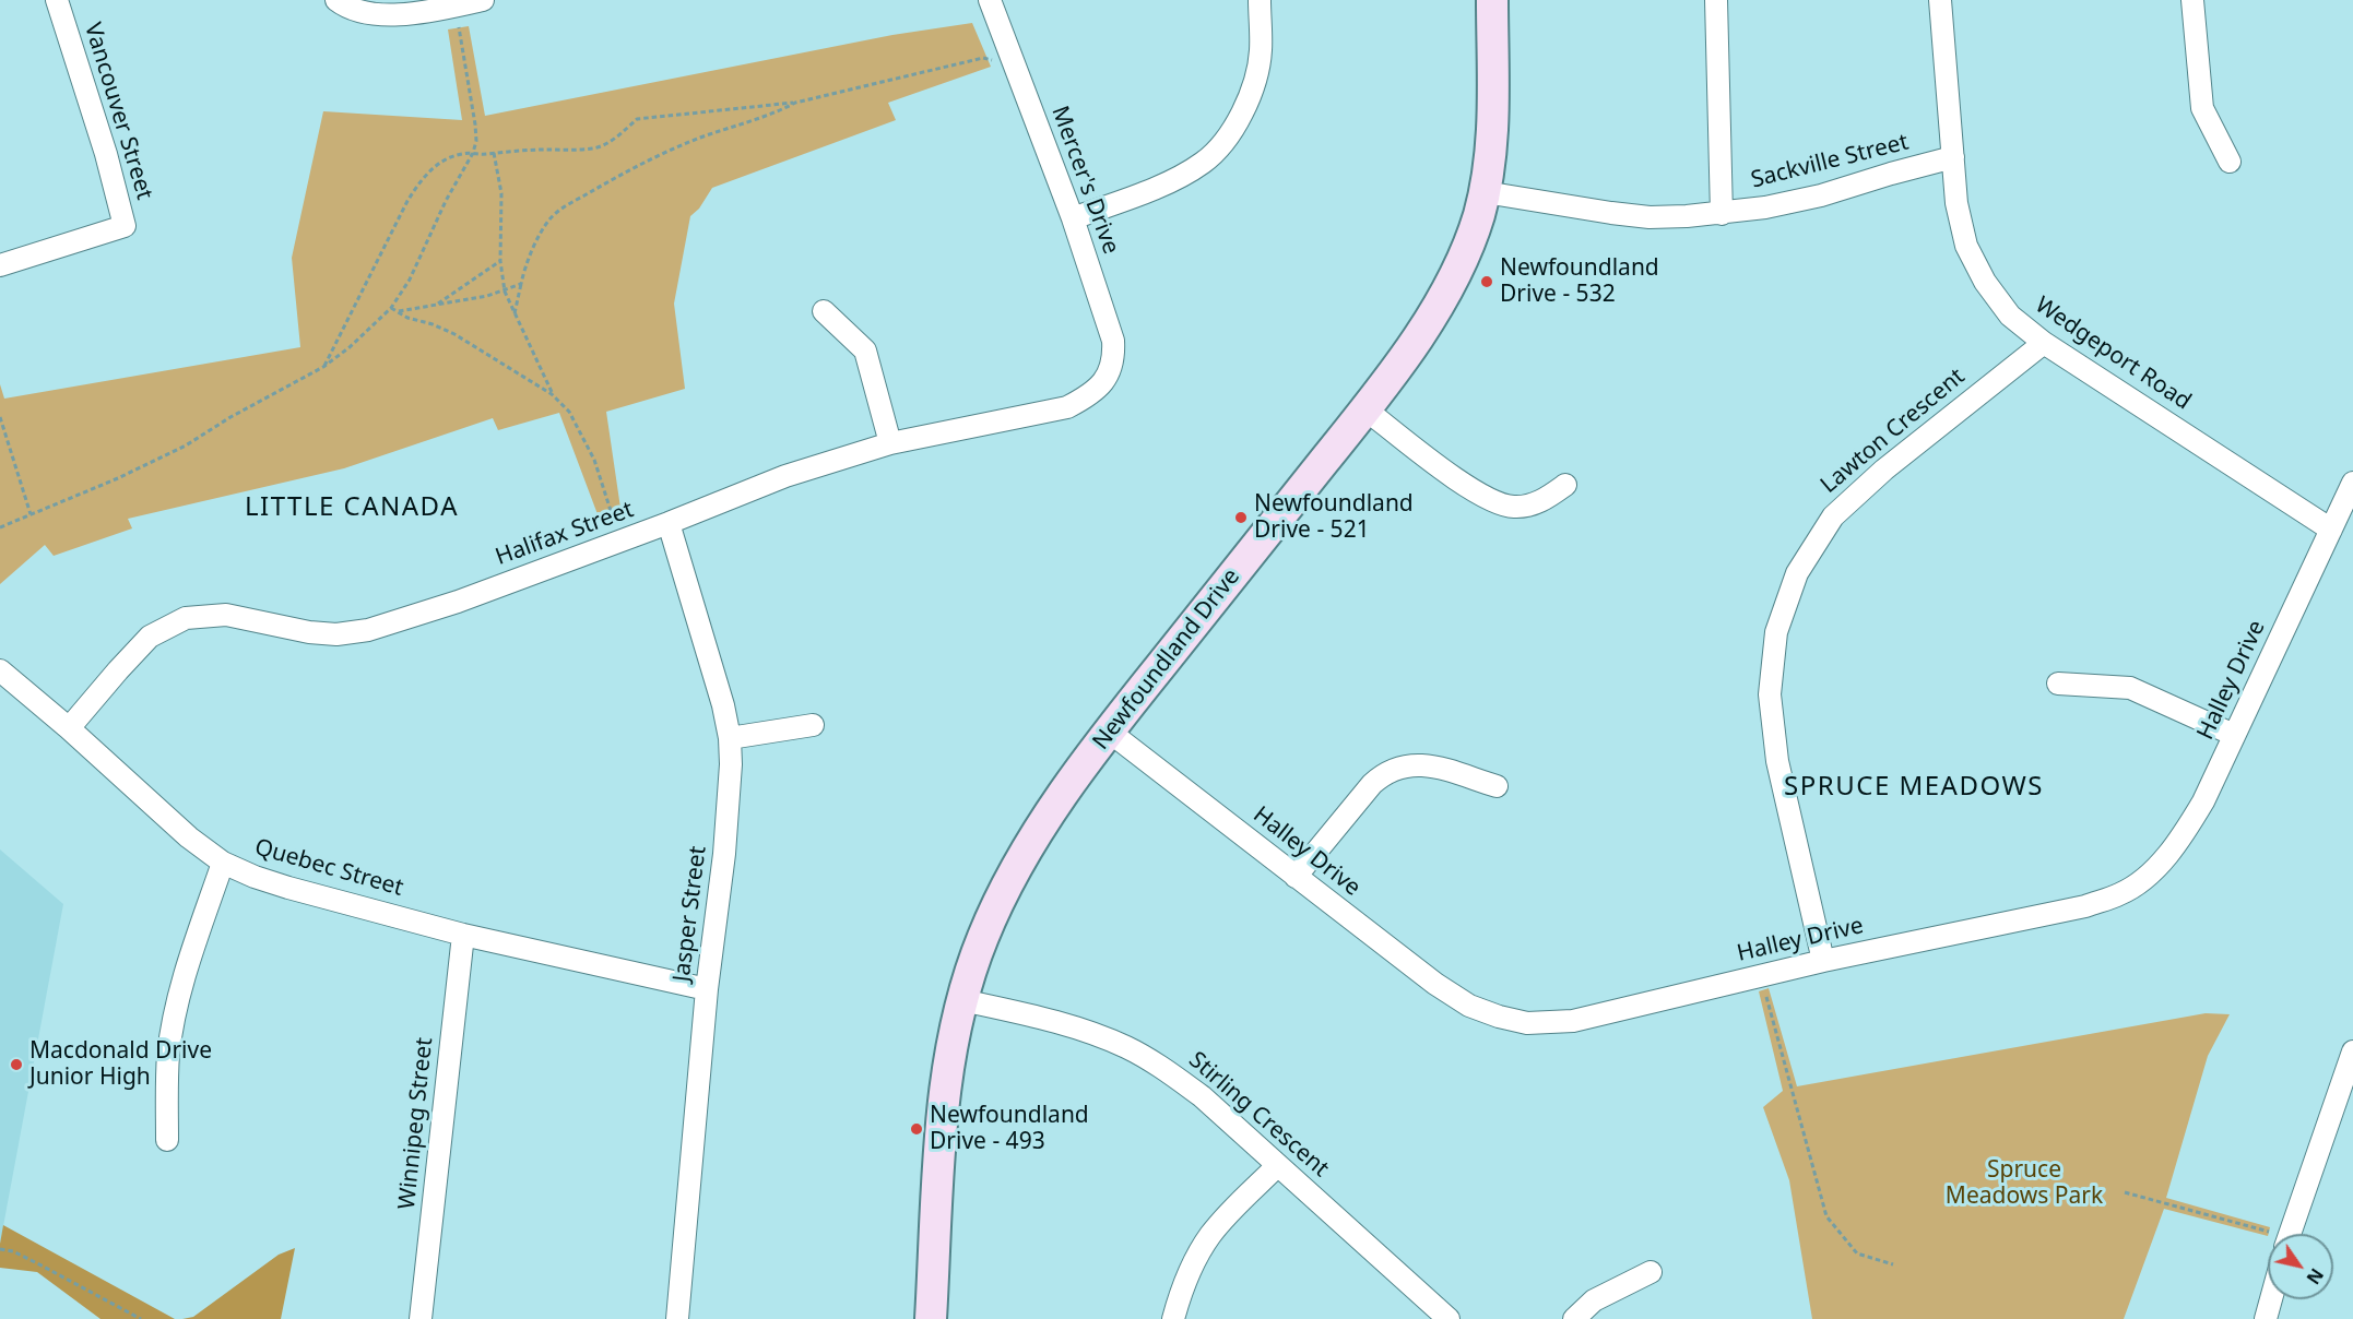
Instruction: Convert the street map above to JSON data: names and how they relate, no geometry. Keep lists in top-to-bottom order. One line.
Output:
{"streets":{"street":["Vancouver Street","Sackville Street","Mercer's Drive","Wedgeport Road","Lawton Crescent","Halifax Street","Newfoundland Drive","Halley Drive","Quebec Street","Jasper Street","Stirling Crescent","Winnipeg Street"]},"crossings":[["Sackville Street","Wedgeport Road"],["Sackville Street","Newfoundland Drive"],["Mercer's Drive","Halifax Street"],["Wedgeport Road","Lawton Crescent"],["Wedgeport Road","Halley Drive"],["Lawton Crescent","Halley Drive"],["Halifax Street","Quebec Street"],["Halifax Street","Jasper Street"],["Newfoundland Drive","Halley Drive"],["Newfoundland Drive","Stirling Crescent"],["Quebec Street","Jasper Street"],["Quebec Street","Winnipeg Street"]],"districts":["LITTLE CANADA","SPRUCE MEADOWS"],"parks":["Spruce Meadows Park"],"places":["Newfoundland Drive - 532","Newfoundland Drive - 521","Macdonald Drive Junior High","Newfoundland Drive - 493"],"north":"bottom right"}
